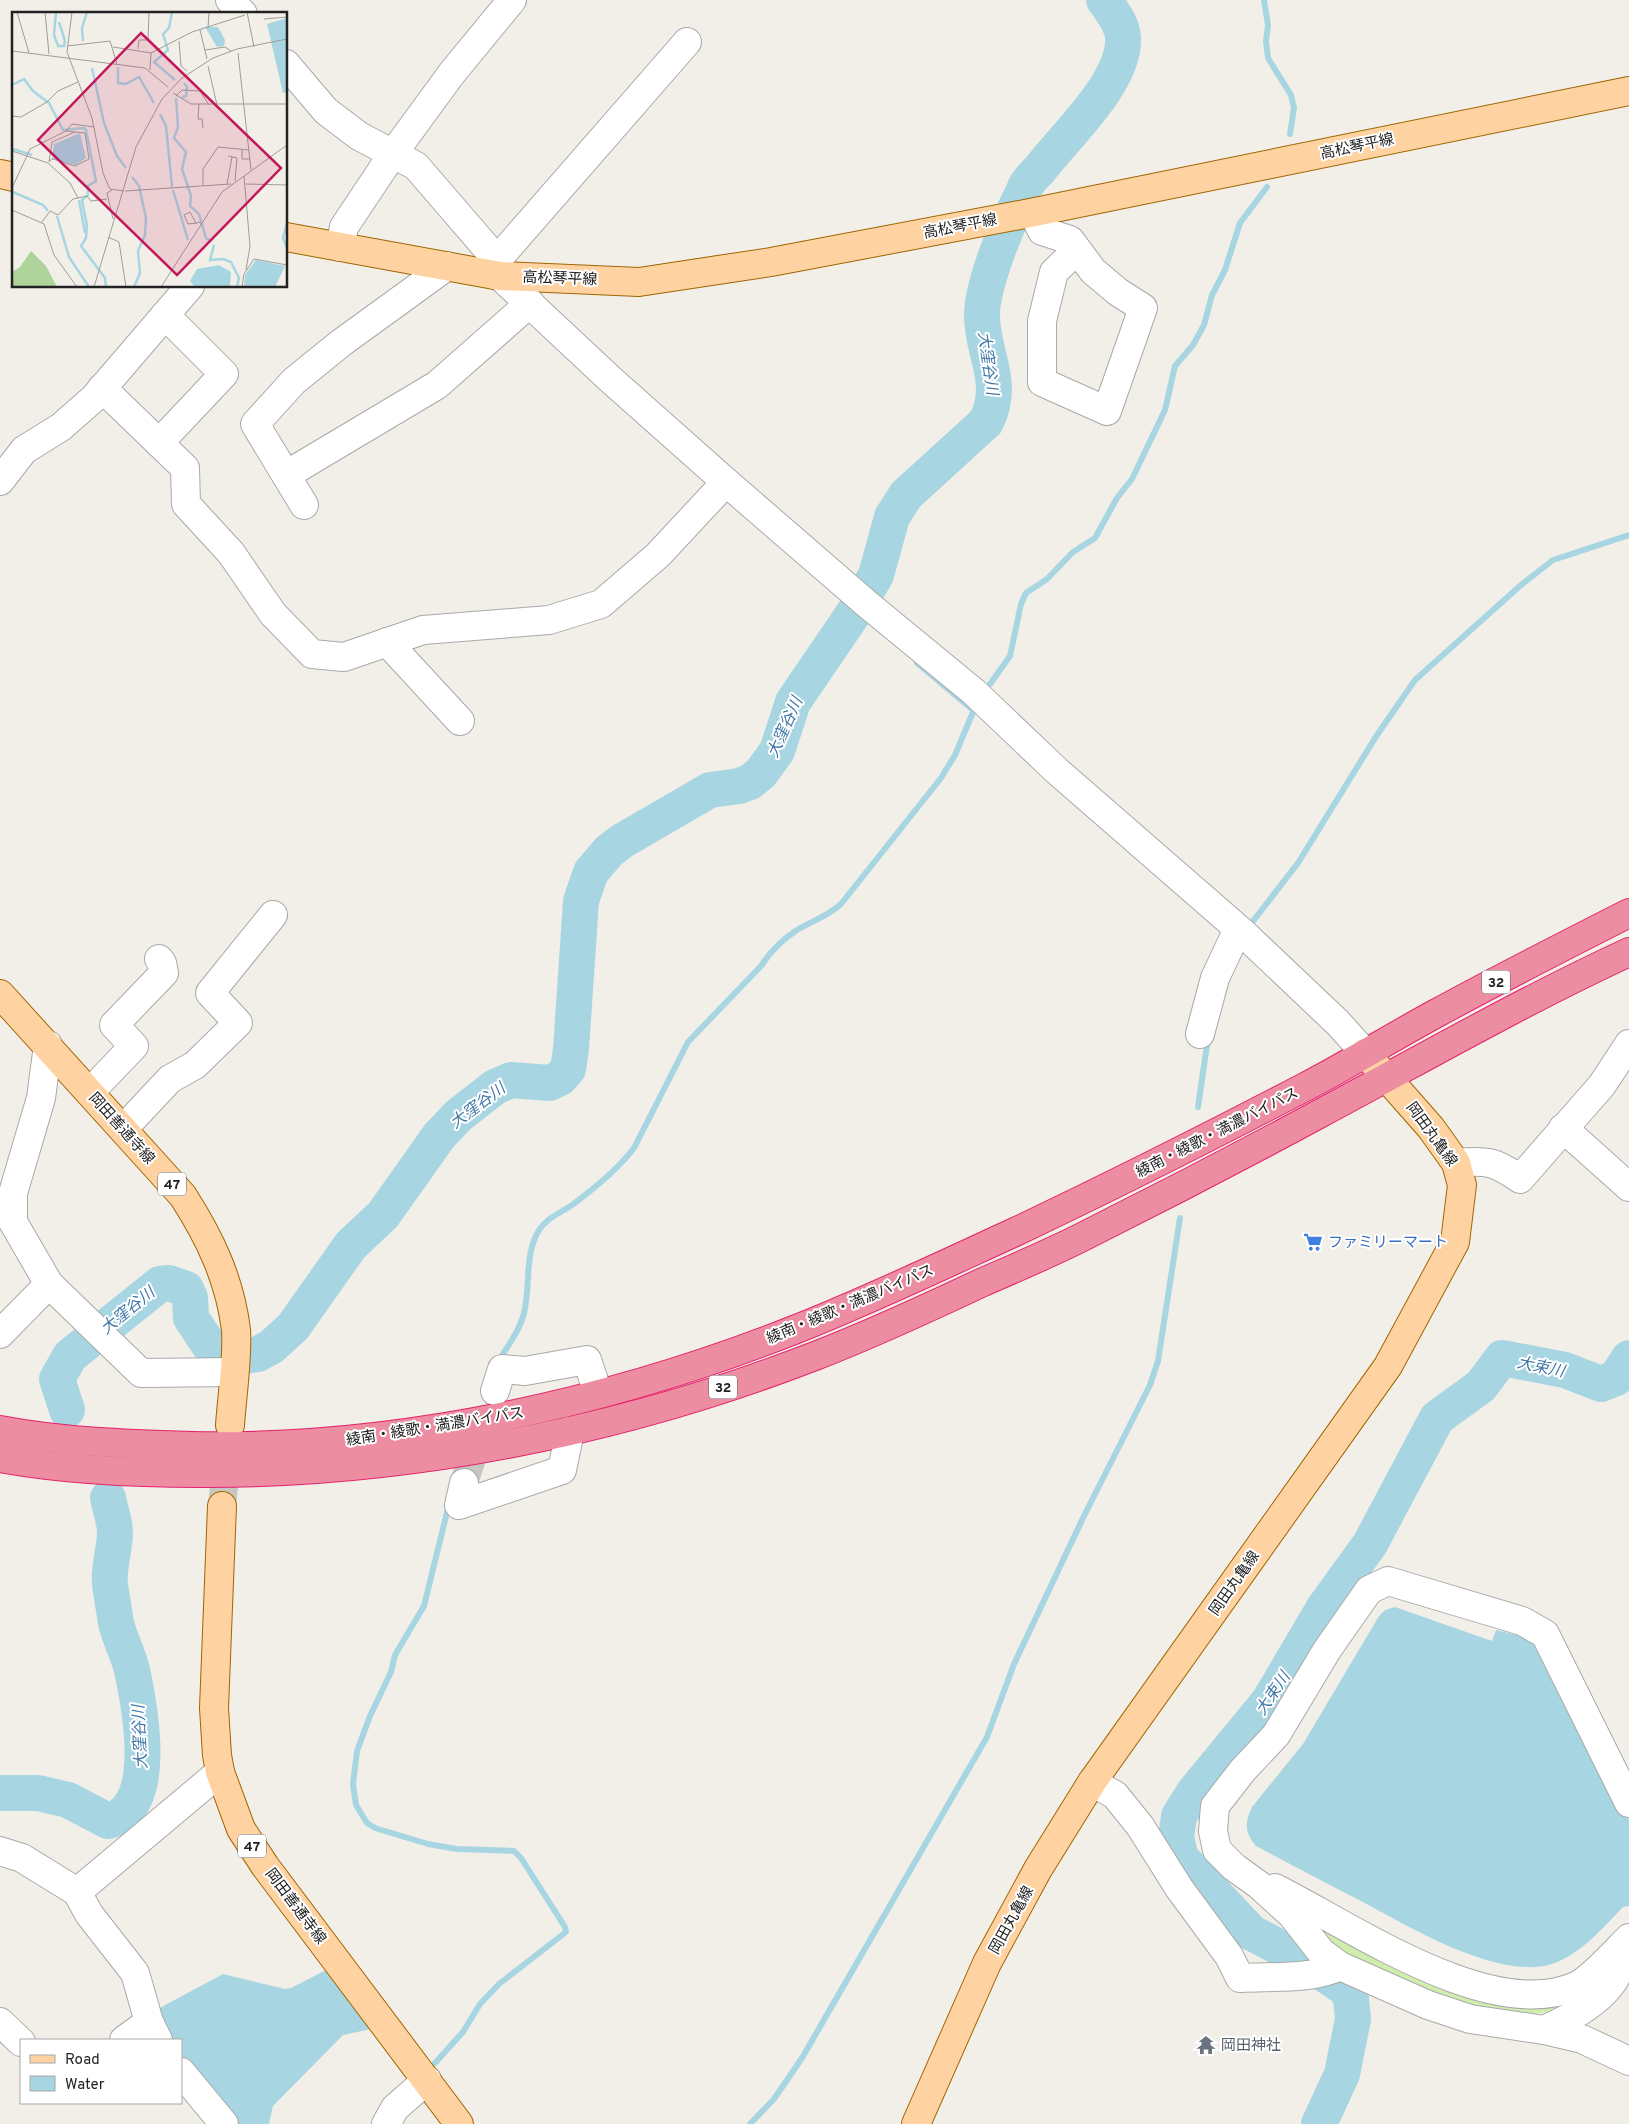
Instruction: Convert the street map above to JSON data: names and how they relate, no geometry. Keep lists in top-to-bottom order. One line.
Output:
{"streets":{"highway":["32","綾南・綾歌・満濃バイパス"],"main road":["高松琴平線","岡田善通寺線","岡田丸亀線","47"]},"crossings":[["綾南・綾歌・満濃バイパス","岡田丸亀線"]],"water":["大窪谷川","大束川"],"places":{"supermarket":["ファミリーマート"],"temple":["岡田神社"]},"legend":["Road","Water"]}
